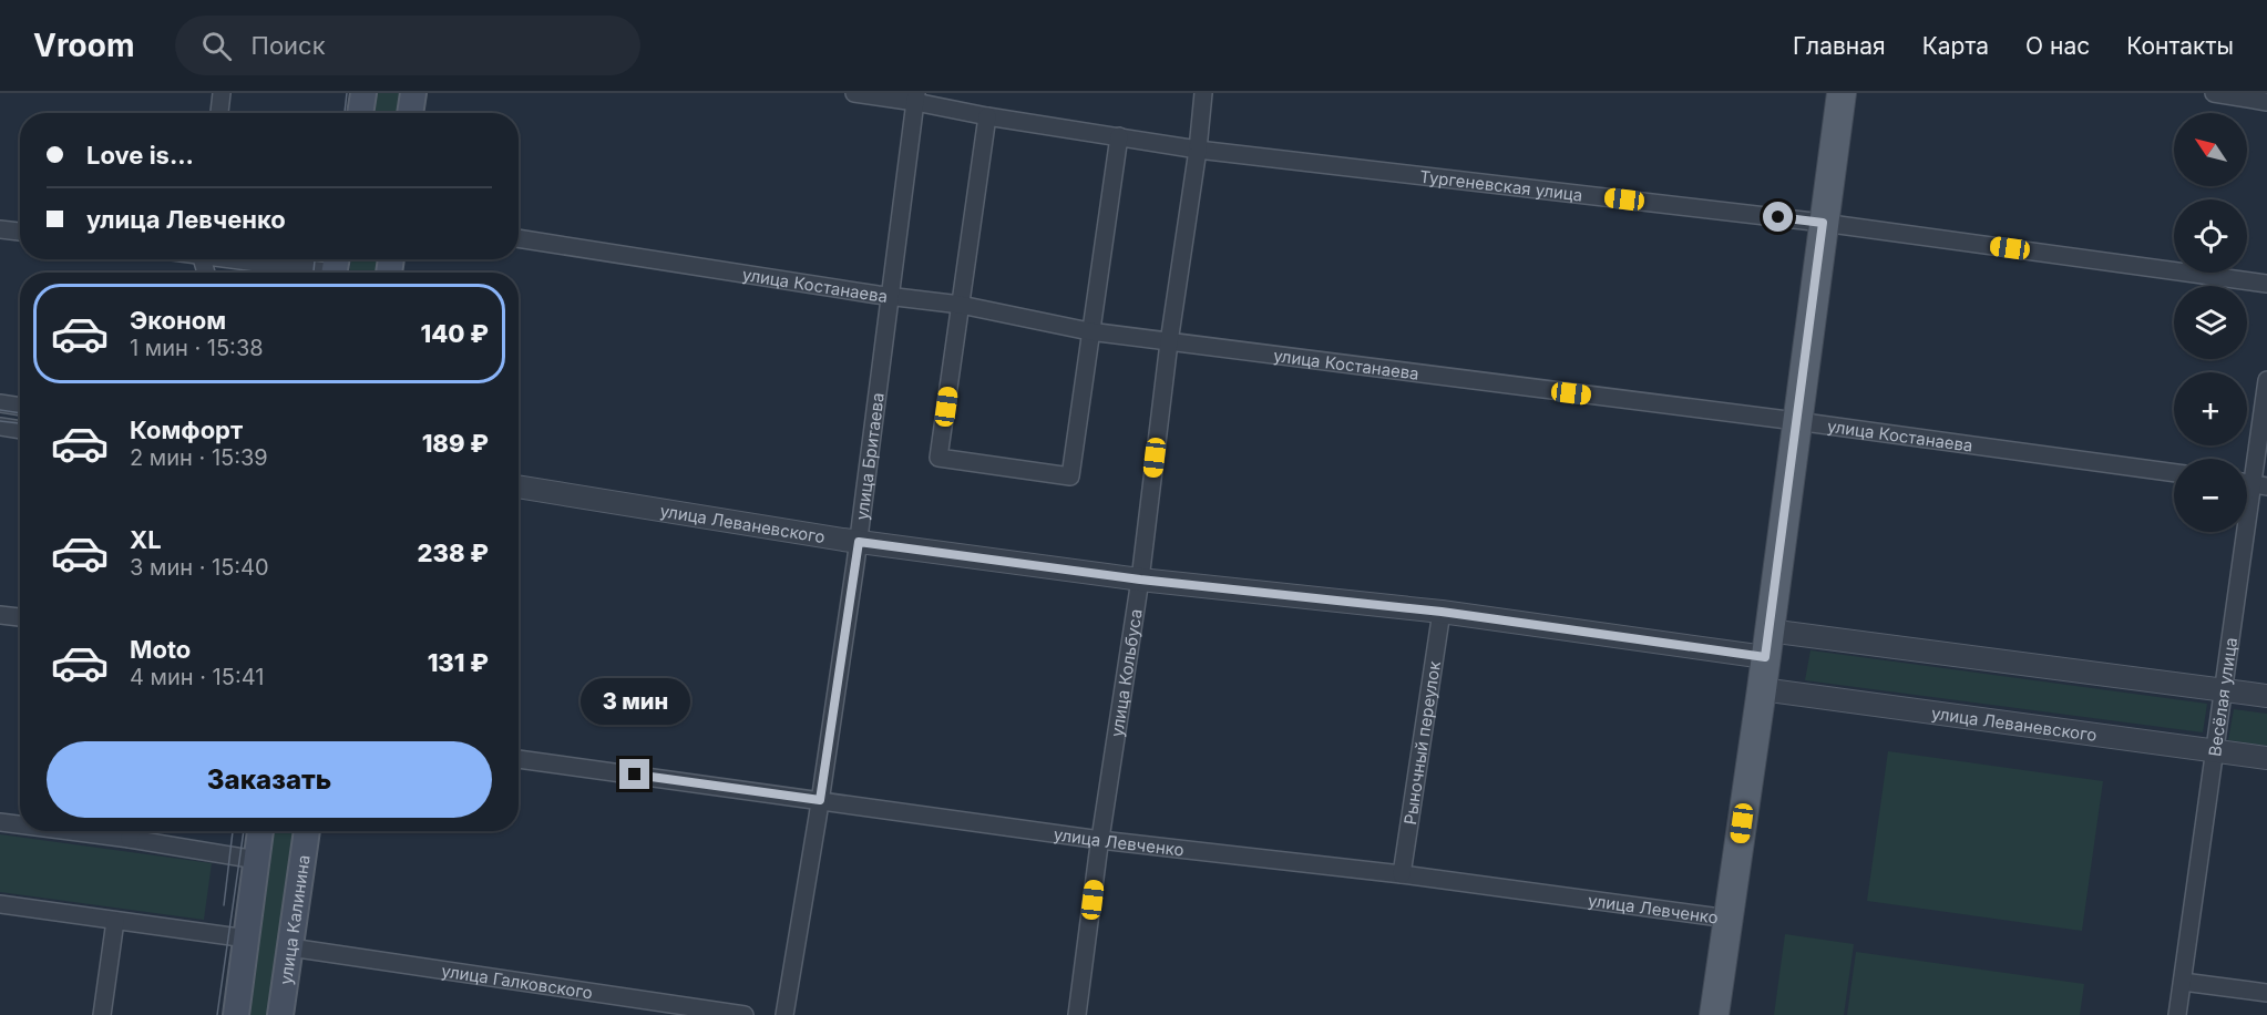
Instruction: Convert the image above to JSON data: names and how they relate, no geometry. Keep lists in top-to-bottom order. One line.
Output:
{"streets":{"main road":["улица Калинина"],"street":["Тургеневская улица","улица Костанаева","улица Бритаева","улица Леваневского","улица Кольбуса","Весёлая улица","Рыночный переулок","улица Левченко","улица Галковского"]},"crossings":[["Тургеневская улица","улица Бритаева"],["Тургеневская улица","улица Кольбуса"],["улица Костанаева","улица Бритаева"],["улица Костанаева","улица Кольбуса"],["улица Бритаева","улица Леваневского"],["улица Бритаева","улица Левченко"],["улица Леваневского","улица Кольбуса"],["улица Леваневского","Весёлая улица"],["улица Леваневского","Рыночный переулок"],["улица Кольбуса","улица Левченко"],["Рыночный переулок","улица Левченко"],["улица Калинина","улица Галковского"]],"north":"top left","page":{"header":"Vroom","search":"Поиск","nav":["Главная","Карта","О нас","Контакты"],"map_buttons":["+","−"],"banner":["Love is...","улица Левченко"],"list":[{"name":"Эконом","note":"1 мин · 15:38","value":"140 ₽"},{"name":"Комфорт","note":"2 мин · 15:39","value":"189 ₽"},{"name":"XL","note":"3 мин · 15:40","value":"238 ₽"},{"name":"Moto","note":"4 мин · 15:41","value":"131 ₽"}],"bubble":"3 мин","buttons":"Заказать"}}
